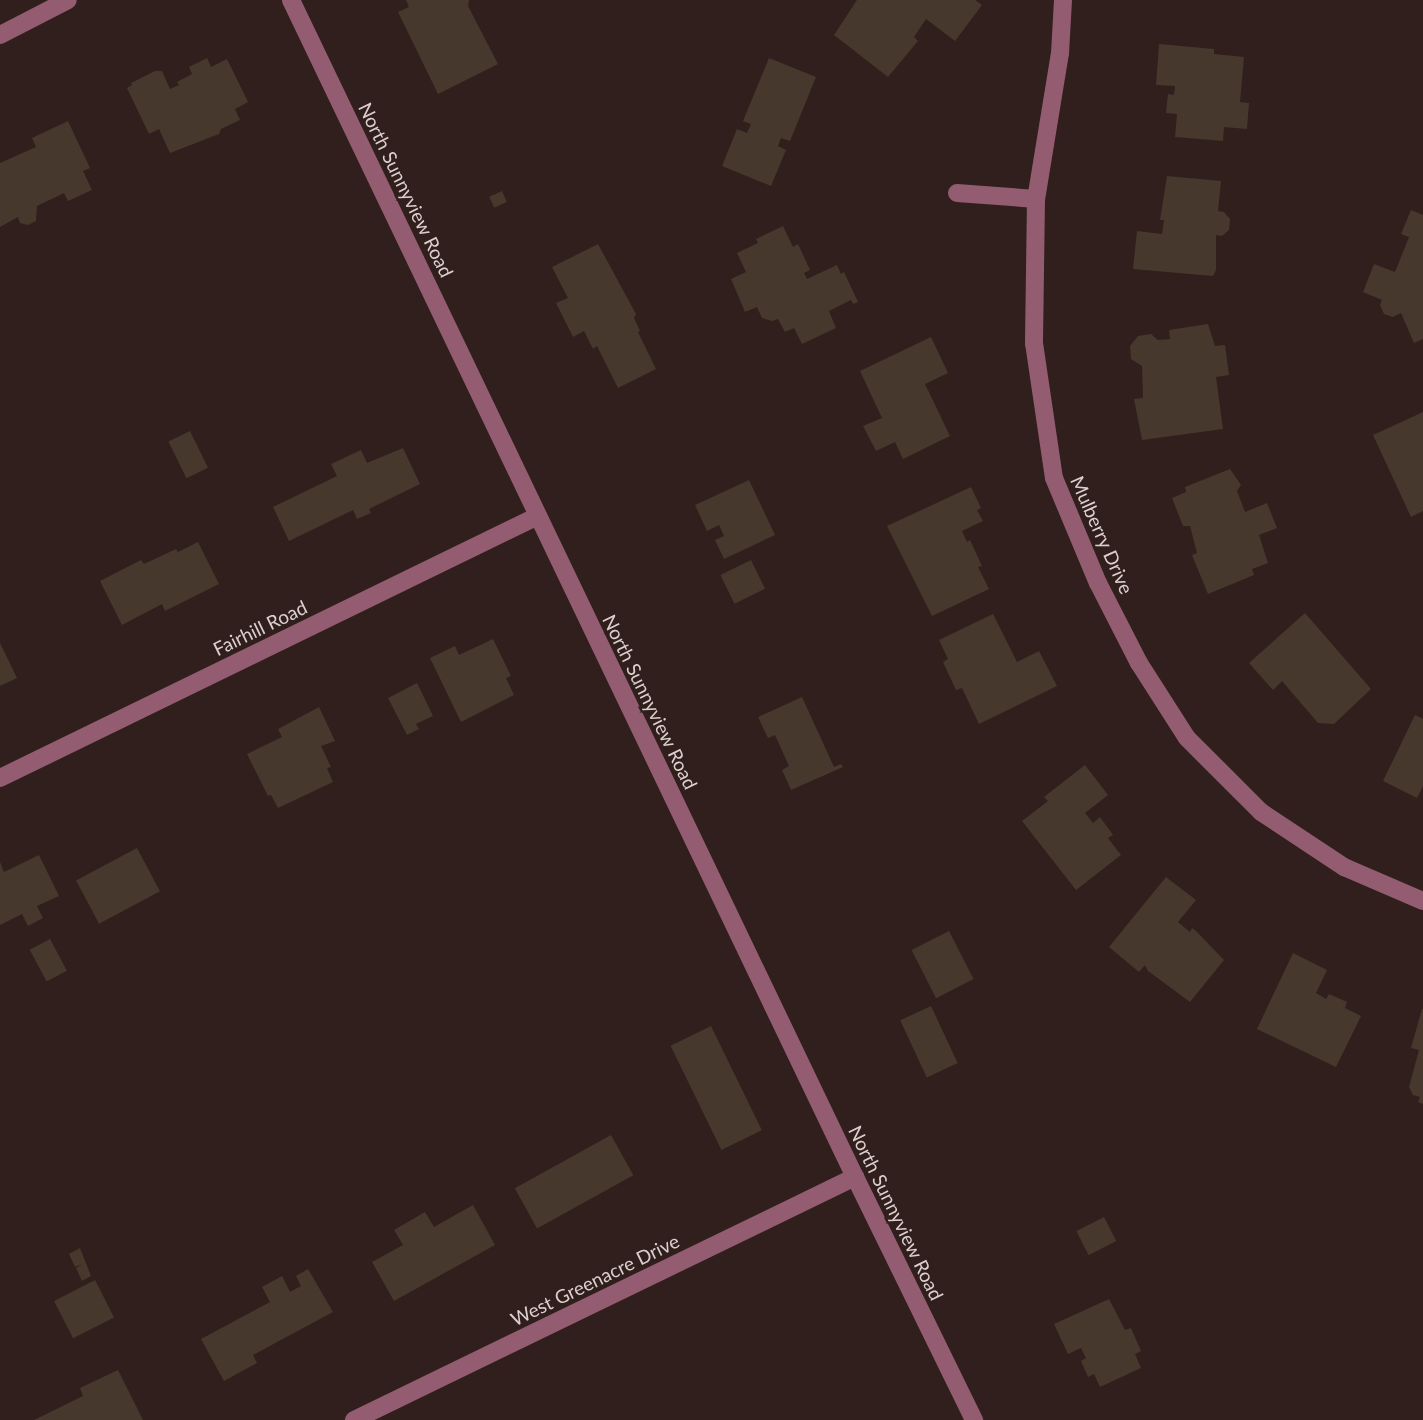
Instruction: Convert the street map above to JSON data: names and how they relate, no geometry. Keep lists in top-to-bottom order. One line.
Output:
{"streets":{"street":["North Sunnyview Road","Mulberry Drive","Fairhill Road","West Greenacre Drive"]},"crossings":[["North Sunnyview Road","Fairhill Road"],["North Sunnyview Road","West Greenacre Drive"]]}
